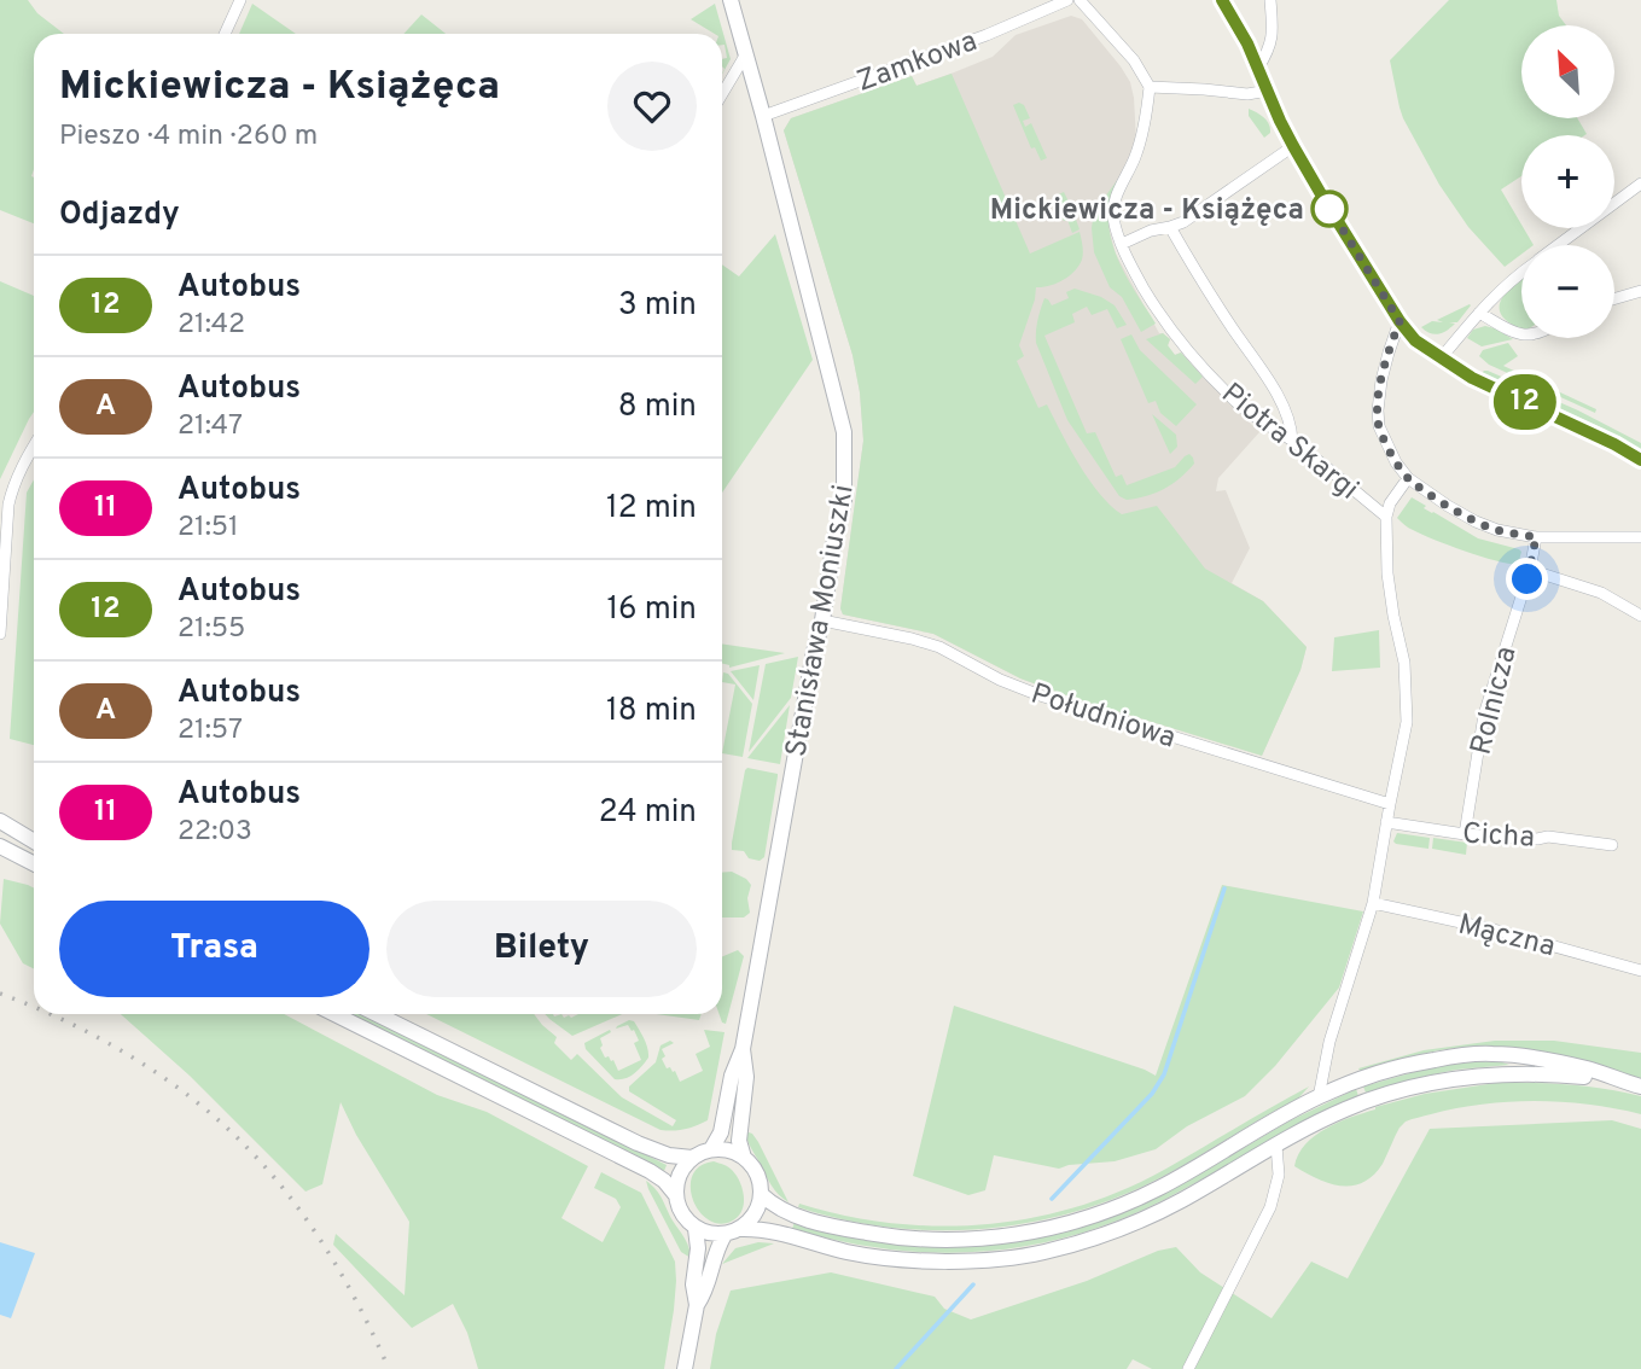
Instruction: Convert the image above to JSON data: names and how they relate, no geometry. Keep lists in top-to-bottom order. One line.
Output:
{"streets":{"main road":["Stanisława Moniuszki"],"street":["Zamkowa","Piotra Skargi","Rolnicza","Południowa","Cicha","Mączna"]},"crossings":[["Zamkowa","Stanisława Moniuszki"],["Stanisława Moniuszki","Południowa"],["Rolnicza","Cicha"]],"places":["Mickiewicza - Książęca"],"lines":["bus line 12"],"north":"top left","page":{"on_map":"12","map_buttons":["+","−"],"heading":[["Mickiewicza - Książęca","Pieszo · 4 min · 260 m"],"Odjazdy"],"list":[{"mark":"12","name":"Autobus","note":"21:42","value":"3 min"},{"mark":"A","name":"Autobus","note":"21:47","value":"8 min"},{"mark":"11","name":"Autobus","note":"21:51","value":"12 min"},{"mark":"12","name":"Autobus","note":"21:55","value":"16 min"},{"mark":"A","name":"Autobus","note":"21:57","value":"18 min"},{"mark":"11","name":"Autobus","note":"22:03","value":"24 min"}],"buttons":["Trasa","Bilety"]}}
